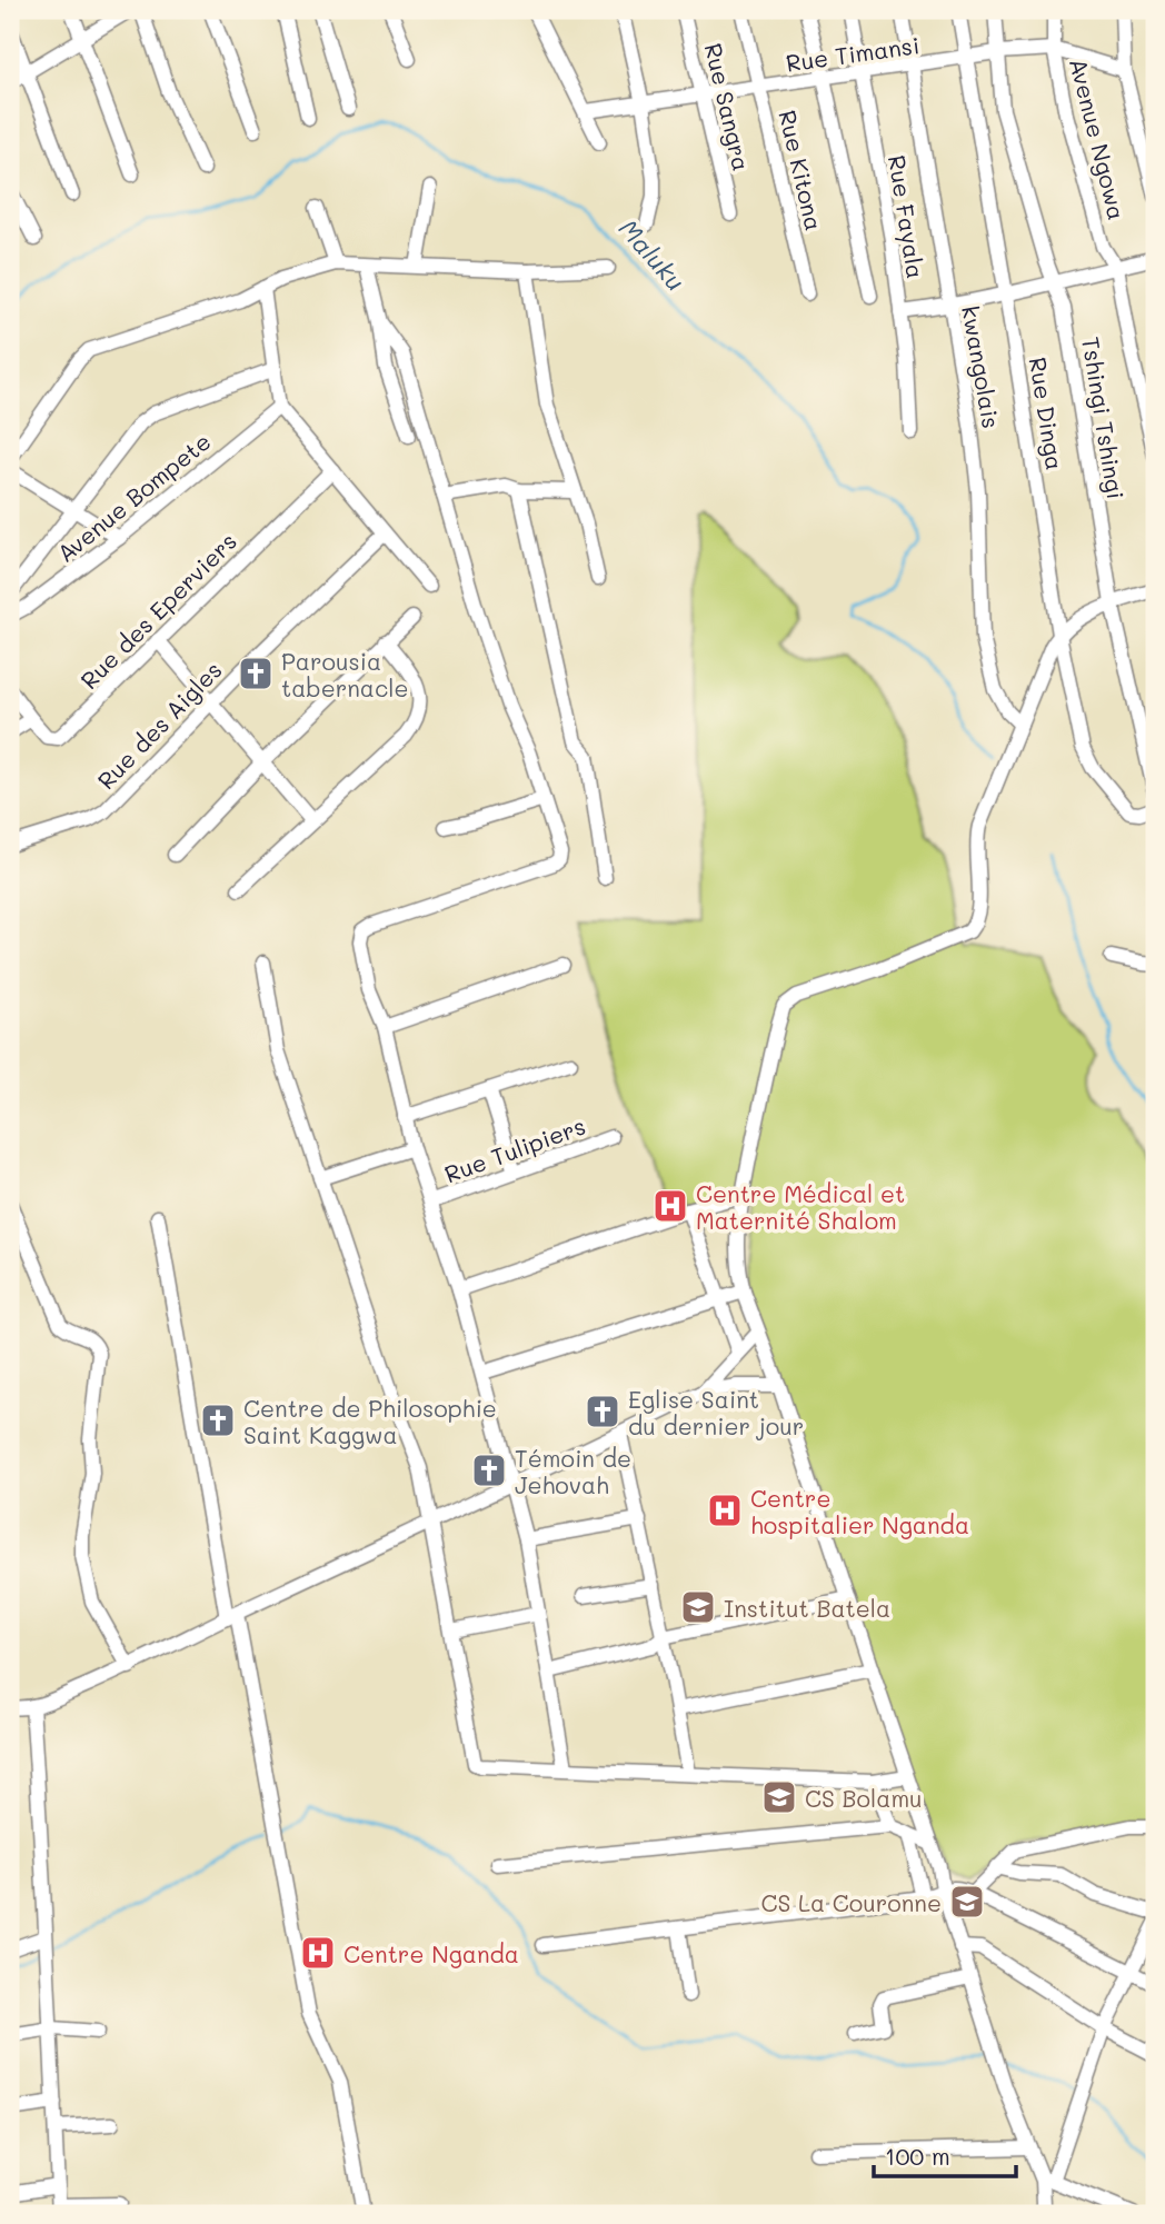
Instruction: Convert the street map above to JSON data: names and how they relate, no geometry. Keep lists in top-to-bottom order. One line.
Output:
{"streets":{"street":["Rue Timansi","Rue Sangra","Avenue Ngowa","Rue Kitona","Rue Fayala","kwangolais","Rue Dinga","Tshingi Tshingi","Avenue Bompete","Rue des Eperviers","Rue des Aigles","Rue Tulipiers"]},"crossings":[["Rue Timansi","Rue Sangra"],["Rue Timansi","Avenue Ngowa"],["Rue Timansi","Rue Kitona"],["Rue Timansi","Rue Fayala"],["Rue Timansi","kwangolais"],["Rue Timansi","Rue Dinga"],["Rue Timansi","Tshingi Tshingi"]],"water":["Maluku"],"places":{"church":["Parousia tabernacle","Eglise Saint du dernier jour","Centre de Philosophie Saint Kaggwa","Témoin de Jehovah"],"hospital":["Centre Médical et Maternité Shalom","Centre hospitalier Nganda","Centre Nganda"],"school or university":["Institut Batela","CS Bolamu","CS La Couronne"]},"scale_bar":"100 m"}
